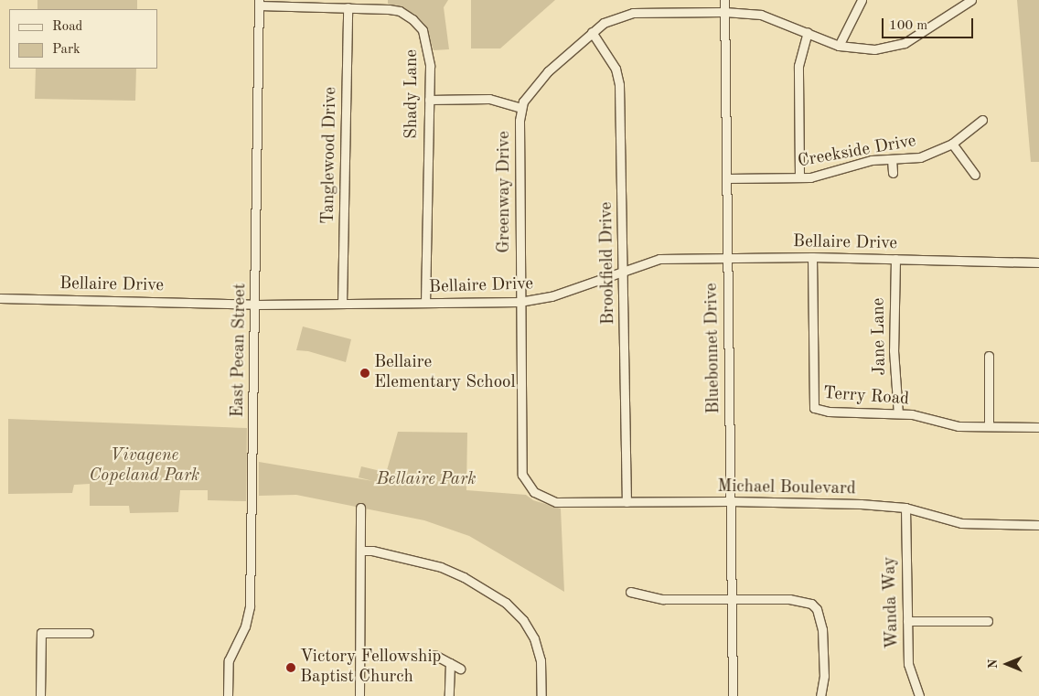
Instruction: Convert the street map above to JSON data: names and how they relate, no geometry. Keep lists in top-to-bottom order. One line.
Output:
{"streets":{"street":["Shady Lane","Creekside Drive","Tanglewood Drive","Greenway Drive","Bellaire Drive","Brookfield Drive","Jane Lane","Bluebonnet Drive","East Pecan Street","Terry Road","Michael Boulevard","Wanda Way"]},"crossings":[["Shady Lane","Tanglewood Drive"],["Shady Lane","Bellaire Drive"],["Shady Lane","East Pecan Street"],["Creekside Drive","Bluebonnet Drive"],["Tanglewood Drive","Bellaire Drive"],["Greenway Drive","Bellaire Drive"],["Greenway Drive","Michael Boulevard"],["Bellaire Drive","Brookfield Drive"],["Bellaire Drive","Jane Lane"],["Bellaire Drive","Bluebonnet Drive"],["Bellaire Drive","East Pecan Street"],["Bellaire Drive","Terry Road"],["Brookfield Drive","Michael Boulevard"],["Jane Lane","Terry Road"],["Bluebonnet Drive","Michael Boulevard"],["Michael Boulevard","Wanda Way"]],"parks":["Vivagene Copeland Park","Bellaire Park"],"places":["Bellaire Elementary School","Victory Fellowship Baptist Church"],"legend":["Road","Park"],"scale_bar":"100 m","north":"left"}
